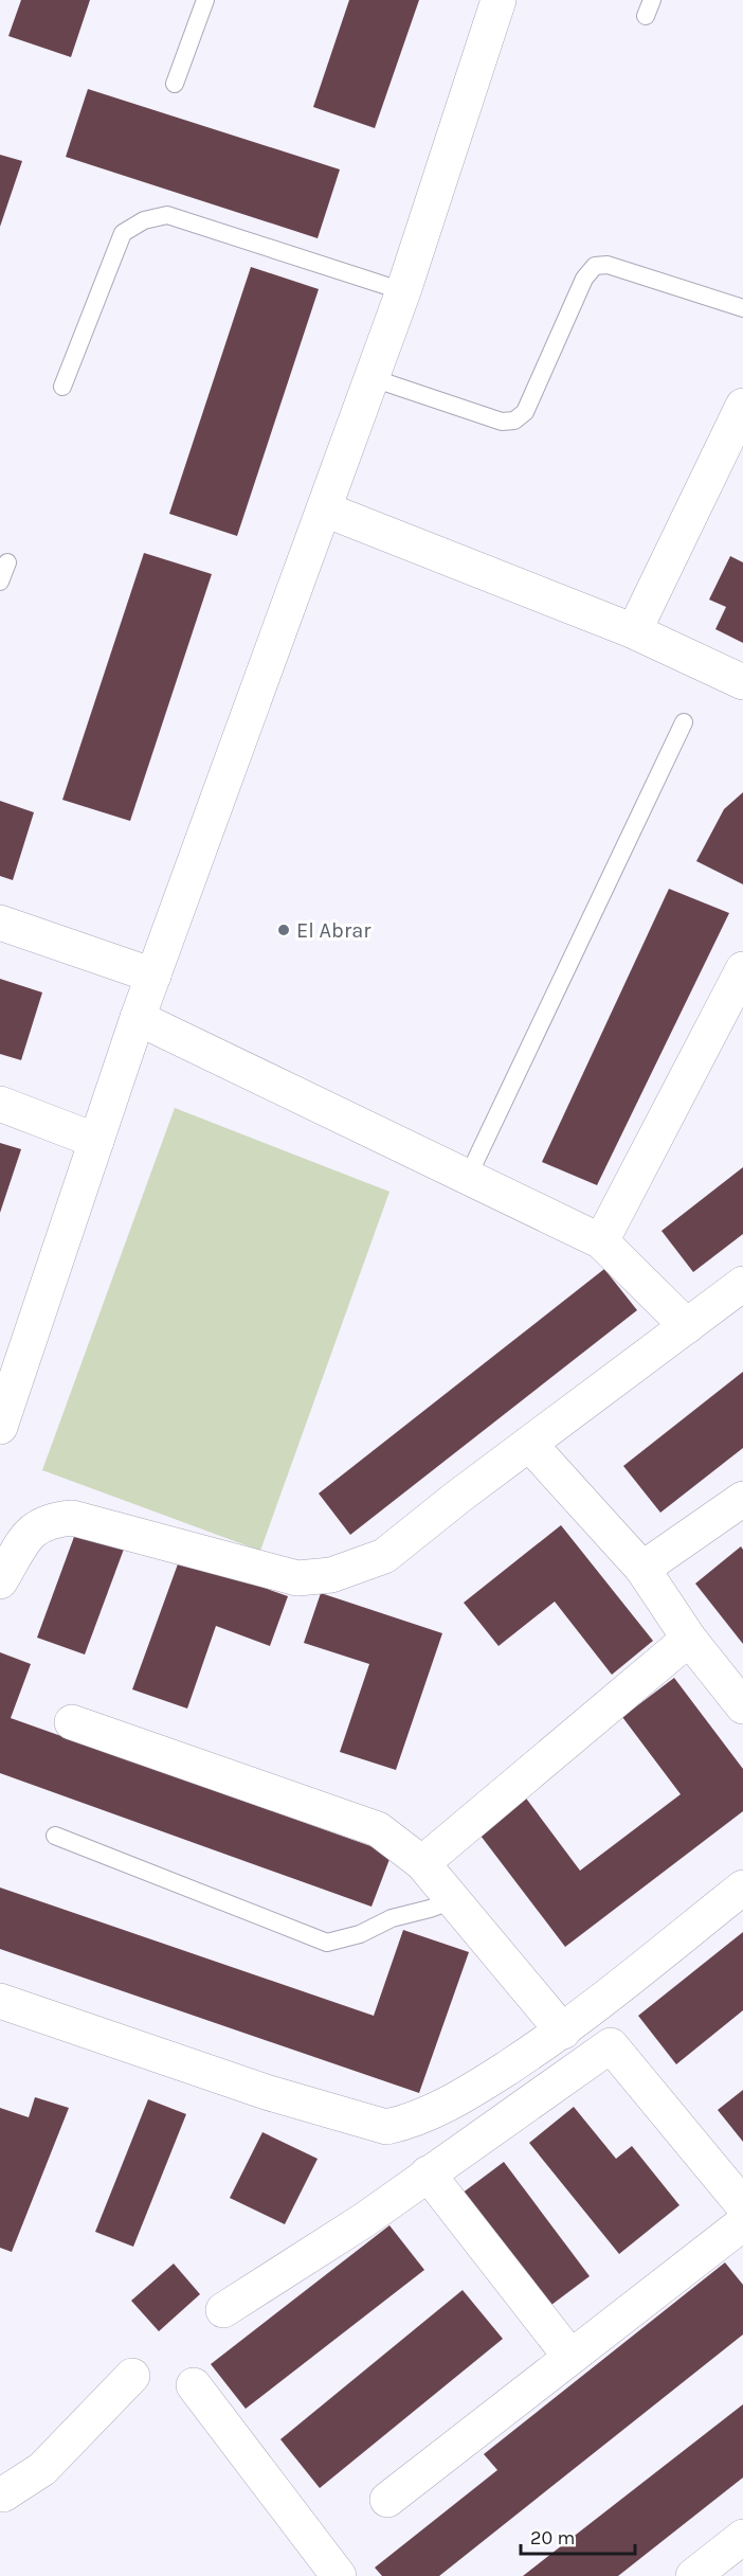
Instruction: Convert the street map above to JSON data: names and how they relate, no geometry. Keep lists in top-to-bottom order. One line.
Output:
{"places":["El Abrar"],"scale_bar":"20 m"}
